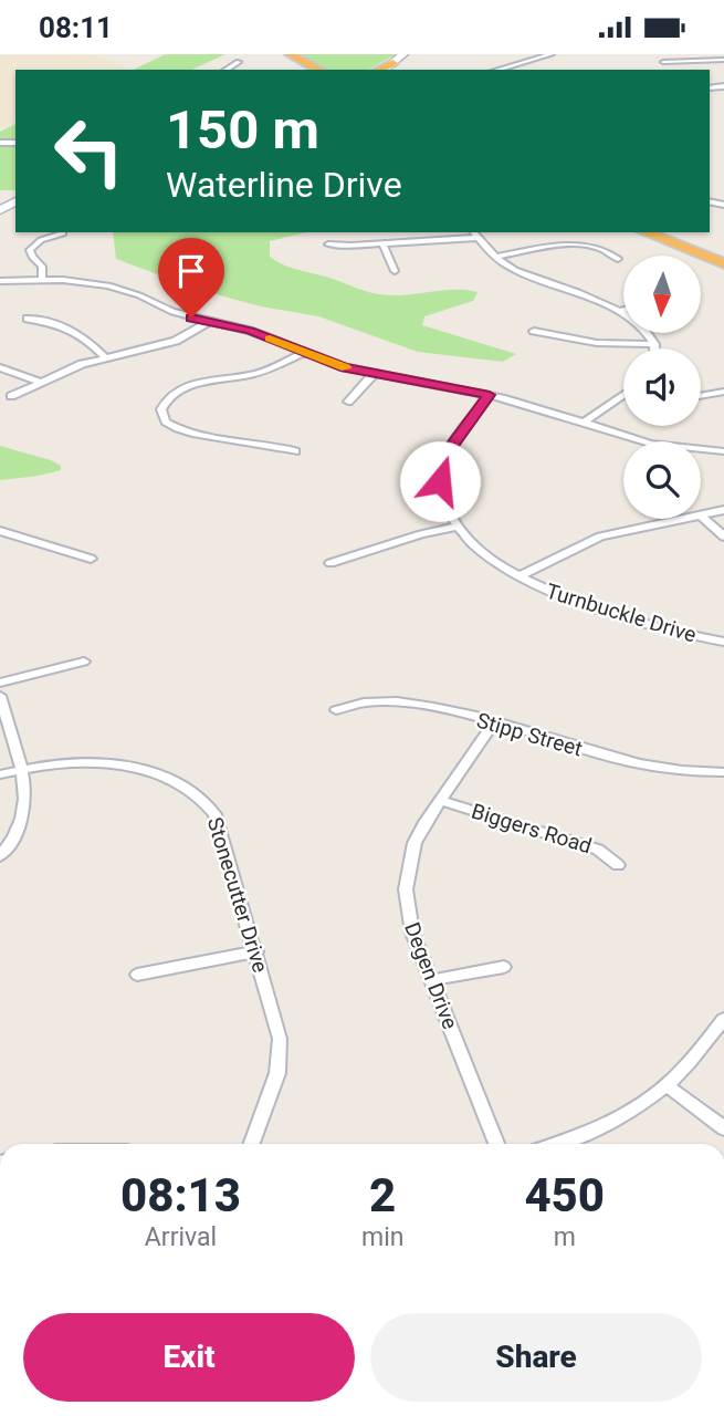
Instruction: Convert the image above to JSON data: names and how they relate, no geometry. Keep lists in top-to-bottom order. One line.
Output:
{"streets":{"street":["Turnbuckle Drive","Stipp Street","Biggers Road","Stonecutter Drive","Degen Drive"]},"crossings":[["Stipp Street","Degen Drive"],["Biggers Road","Degen Drive"]],"north":"bottom","page":{"status":"08:11","turn":["150 m","Waterline Drive"],"eta":["08:13","Arrival","2","min","450","m"],"buttons":["Exit","Share"]}}
